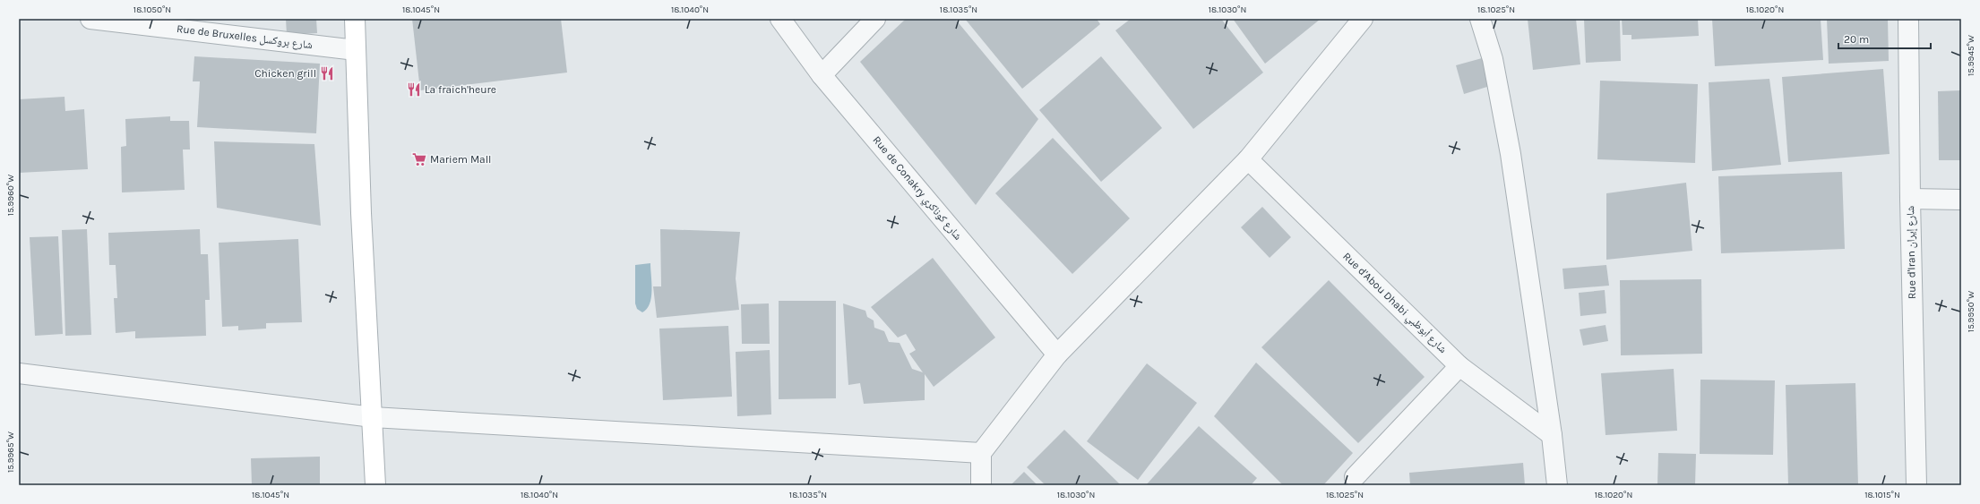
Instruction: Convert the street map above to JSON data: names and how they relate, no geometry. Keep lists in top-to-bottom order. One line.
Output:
{"streets":{"street":["Rue de Bruxelles شارع بروكسل","Rue de Conakry شارع كوناكري","Rue d'Iran شارع إيران","Rue d'Abou Dhabi شارع أبوظبي"]},"places":{"restaurant":["Chicken grill","La fraich'heure"],"supermarket":["Mariem Mall"]},"scale_bar":"20 m","coordinates":["18.1050°N","18.1045°N","18.1040°N","18.1035°N","18.1030°N","18.1025°N","18.1020°N","15.9945°W","15.9960°W","15.9950°W","15.9965°W","18.1015°N"]}
